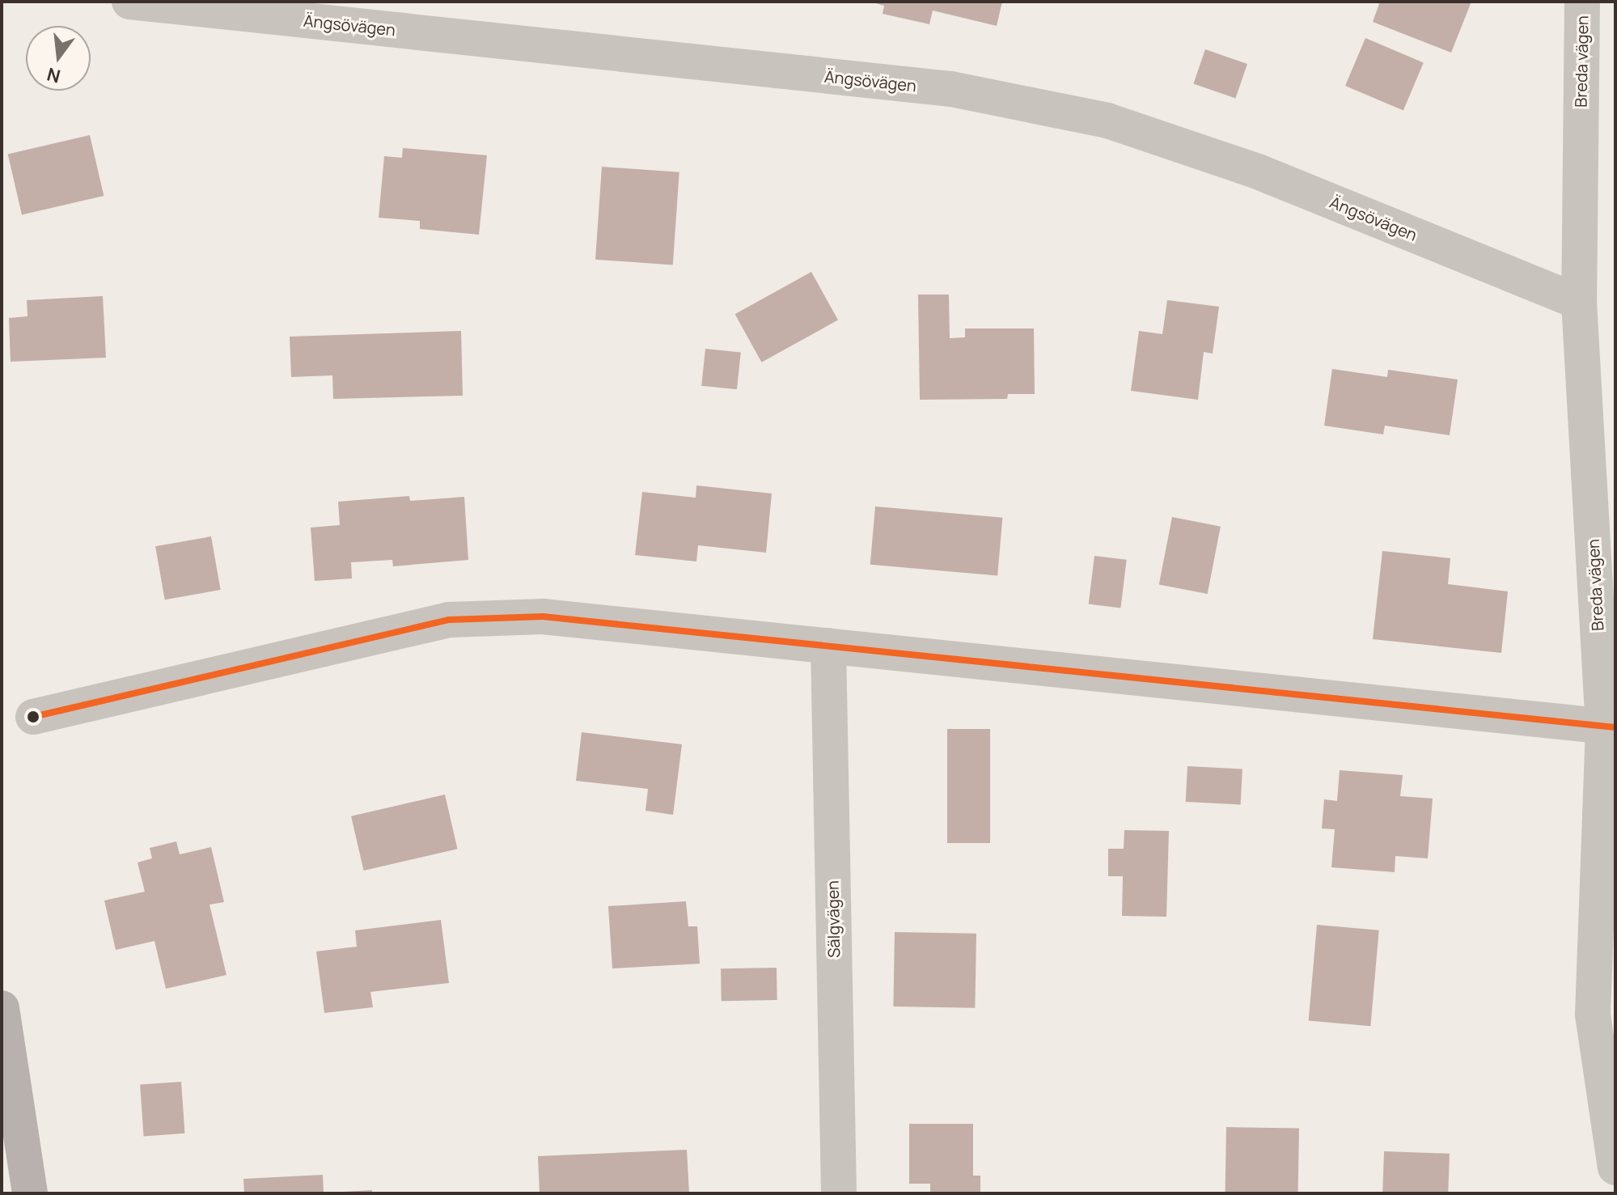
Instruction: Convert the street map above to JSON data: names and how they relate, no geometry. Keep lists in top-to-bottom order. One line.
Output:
{"streets":{"street":["Ängsövägen","Breda vägen","Sälgvägen"]},"crossings":[["Ängsövägen","Breda vägen"]],"north":"bottom"}
